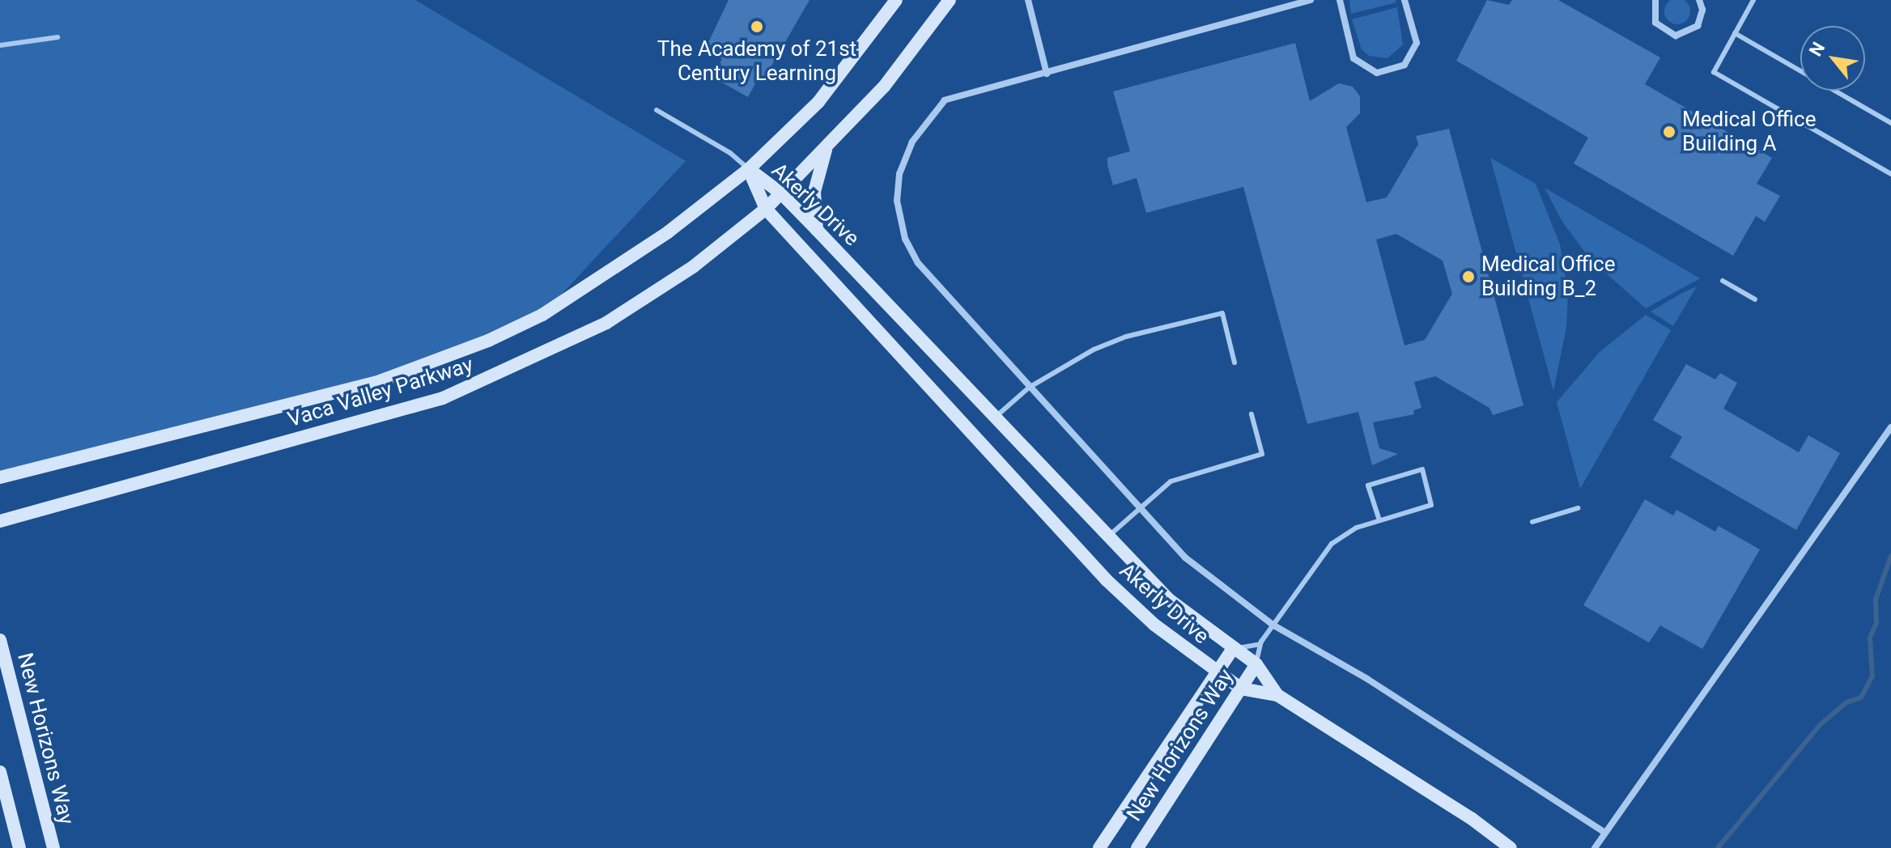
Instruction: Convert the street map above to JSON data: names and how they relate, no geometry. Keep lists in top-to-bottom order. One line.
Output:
{"streets":{"street":["Akerly Drive","Vaca Valley Parkway","New Horizons Way"]},"crossings":[["Akerly Drive","Vaca Valley Parkway"],["Akerly Drive","New Horizons Way"]],"places":["The Academy of 21st Century Learning","Medical Office Building A","Medical Office Building B_2"],"north":"top left"}
